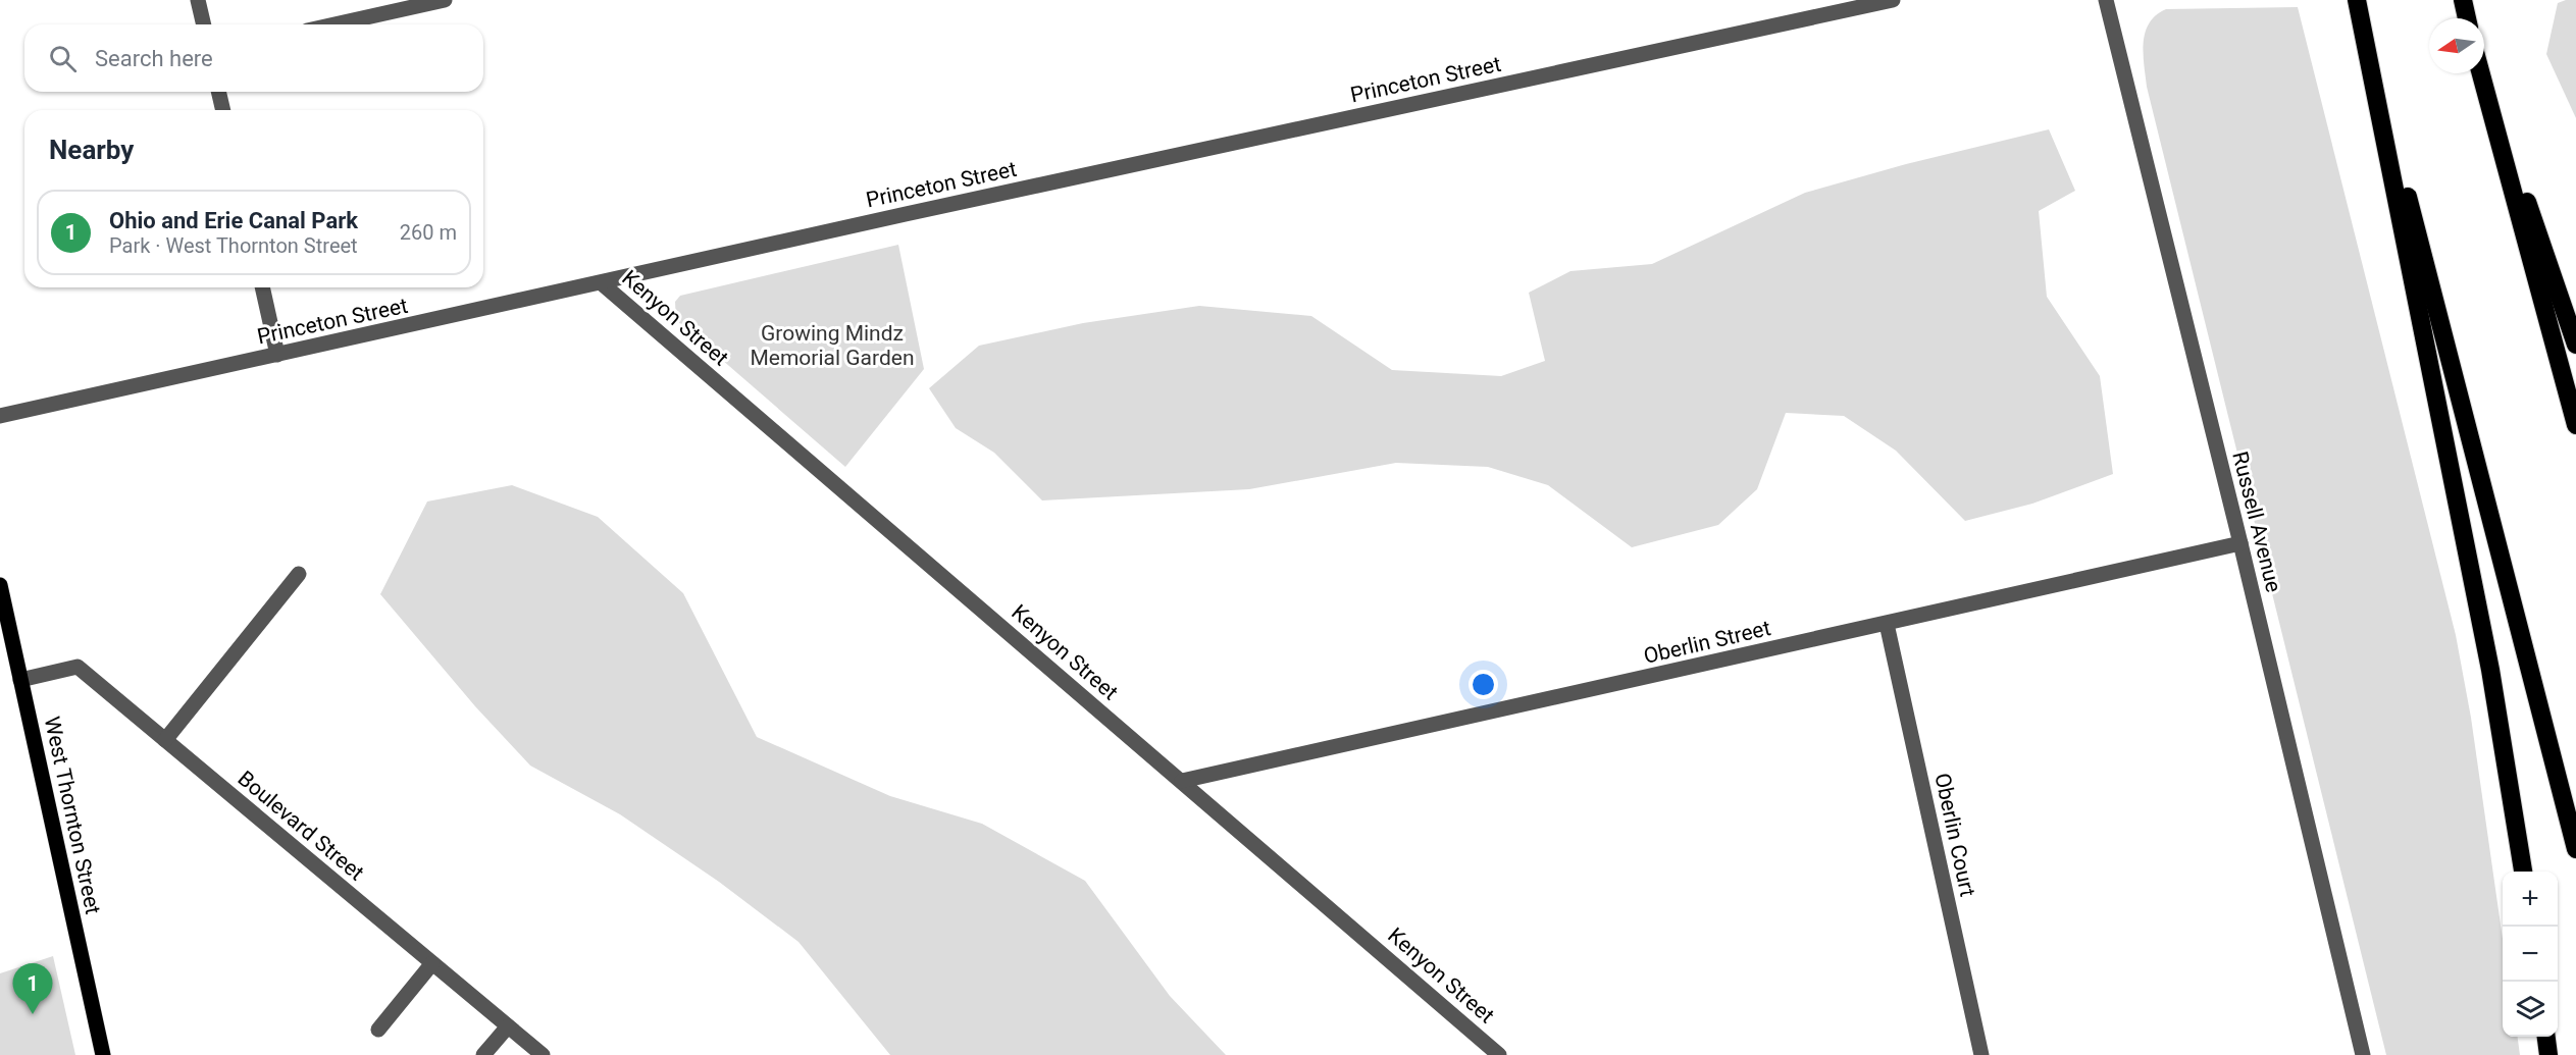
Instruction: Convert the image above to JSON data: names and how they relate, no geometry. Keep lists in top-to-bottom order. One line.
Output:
{"streets":{"main road":["West Thornton Street"],"street":["Princeton Street","Kenyon Street","Russell Avenue","Oberlin Street","Boulevard Street","Oberlin Court"]},"crossings":[["Princeton Street","Kenyon Street"],["Kenyon Street","Oberlin Street"],["Russell Avenue","Oberlin Street"],["Oberlin Street","Oberlin Court"],["West Thornton Street","Boulevard Street"]],"parks":["Growing Mindz Memorial Garden"],"north":"left","page":{"search":"Search here","heading":"Nearby","list":[{"mark":"1","name":"Ohio and Erie Canal Park","note":"Park · West Thornton Street","value":"260 m"}],"map_buttons":["+","−"],"pins":"1"}}
